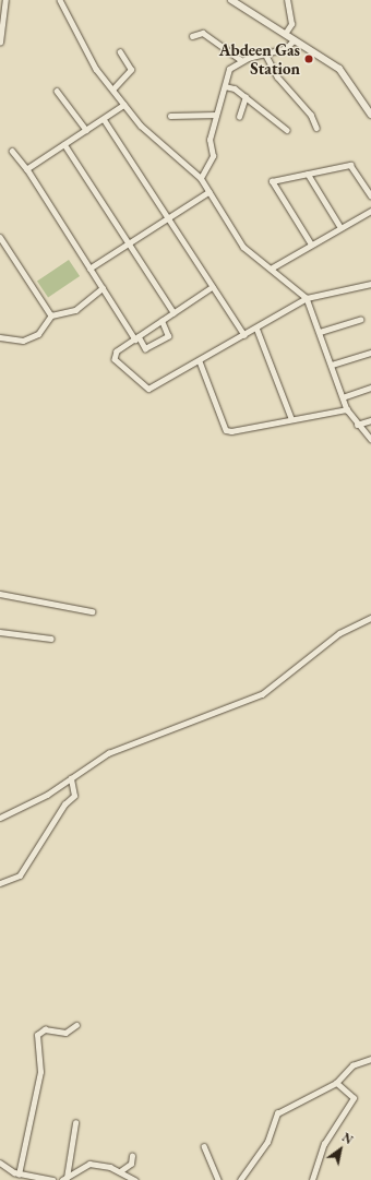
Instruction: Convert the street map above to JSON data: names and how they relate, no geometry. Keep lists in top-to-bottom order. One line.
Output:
{"places":["Abdeen Gas Station"],"north":"top right"}
